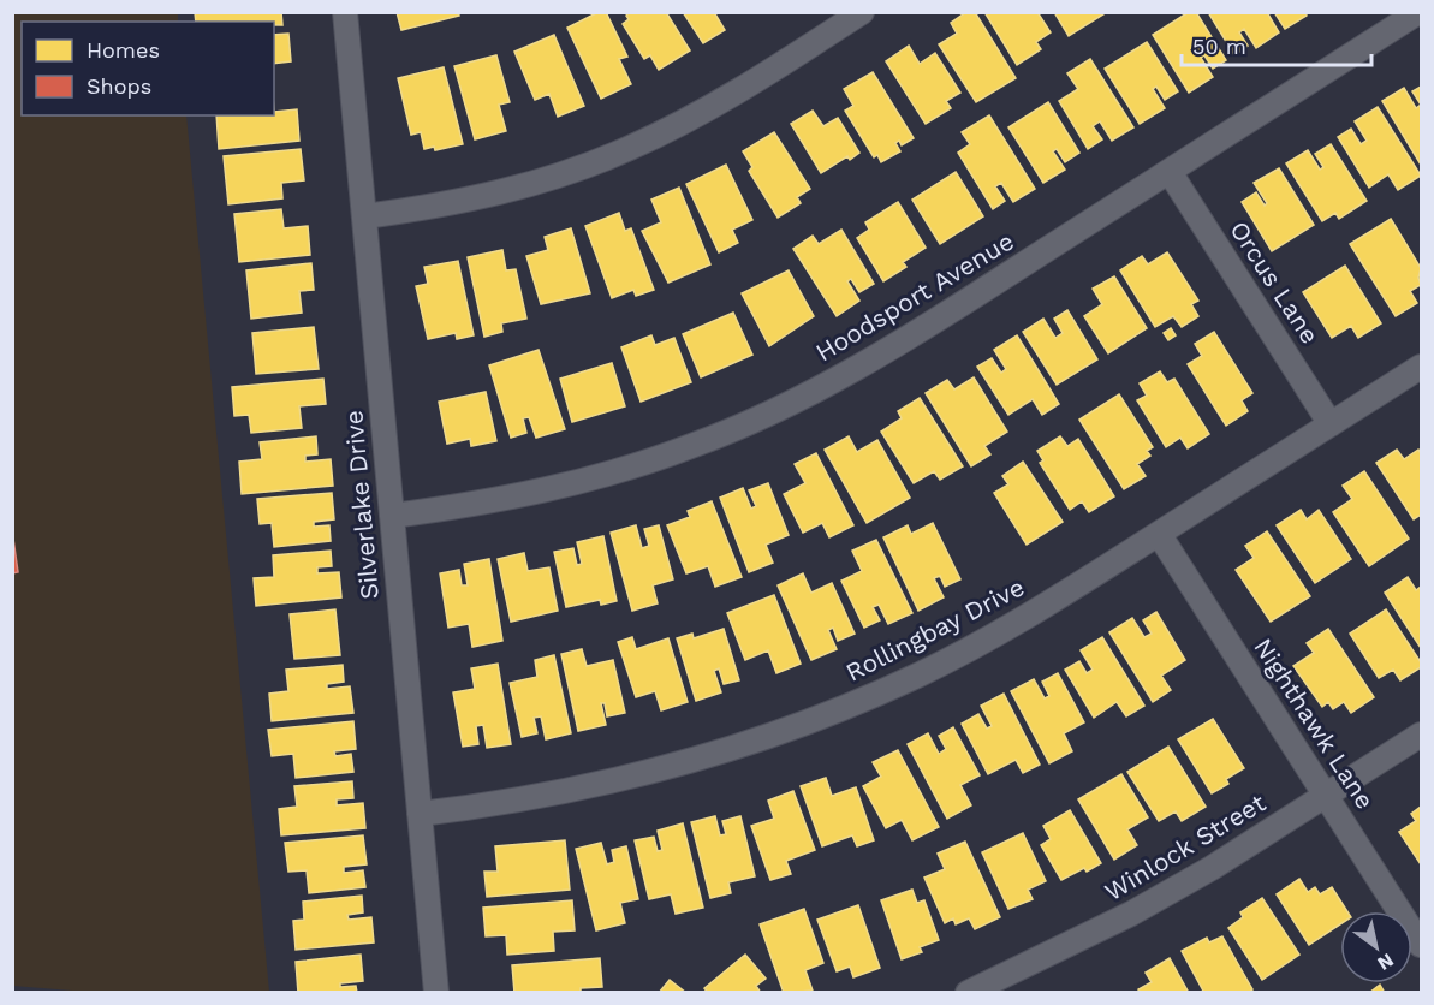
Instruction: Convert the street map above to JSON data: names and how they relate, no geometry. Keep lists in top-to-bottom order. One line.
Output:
{"streets":{"street":["Orcus Lane","Hoodsport Avenue","Silverlake Drive","Rollingbay Drive","Nighthawk Lane","Winlock Street"]},"crossings":[["Orcus Lane","Hoodsport Avenue"],["Orcus Lane","Rollingbay Drive"],["Hoodsport Avenue","Silverlake Drive"],["Silverlake Drive","Rollingbay Drive"],["Rollingbay Drive","Nighthawk Lane"],["Nighthawk Lane","Winlock Street"]],"legend":["Homes","Shops"],"scale_bar":"50 m","north":"bottom right"}
